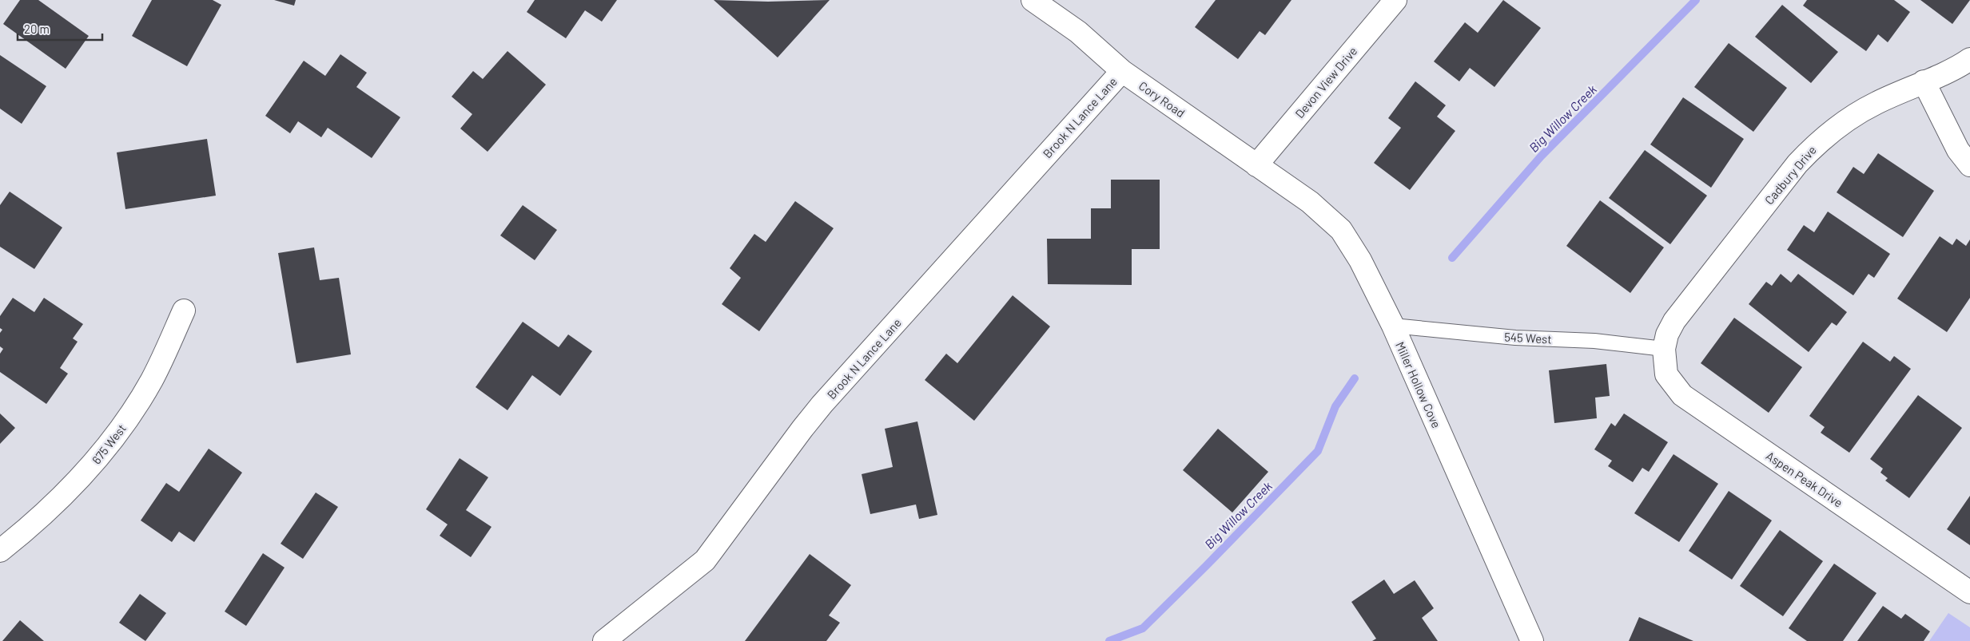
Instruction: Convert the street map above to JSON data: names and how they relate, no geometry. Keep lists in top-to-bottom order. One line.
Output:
{"streets":{"street":["Devon View Drive","Cory Road","Brook N Lance Lane","Cadbury Drive","Miller Hollow Cove","675 West","Aspen Peak Drive"],"lane":["545 West"]},"crossings":[["Devon View Drive","Cory Road"],["Devon View Drive","Miller Hollow Cove"],["Cory Road","Brook N Lance Lane"],["Cory Road","Miller Hollow Cove"],["Cadbury Drive","545 West"],["Cadbury Drive","Aspen Peak Drive"],["545 West","Miller Hollow Cove"],["545 West","Aspen Peak Drive"]],"water":["Big Willow Creek"],"scale_bar":"20 m"}
